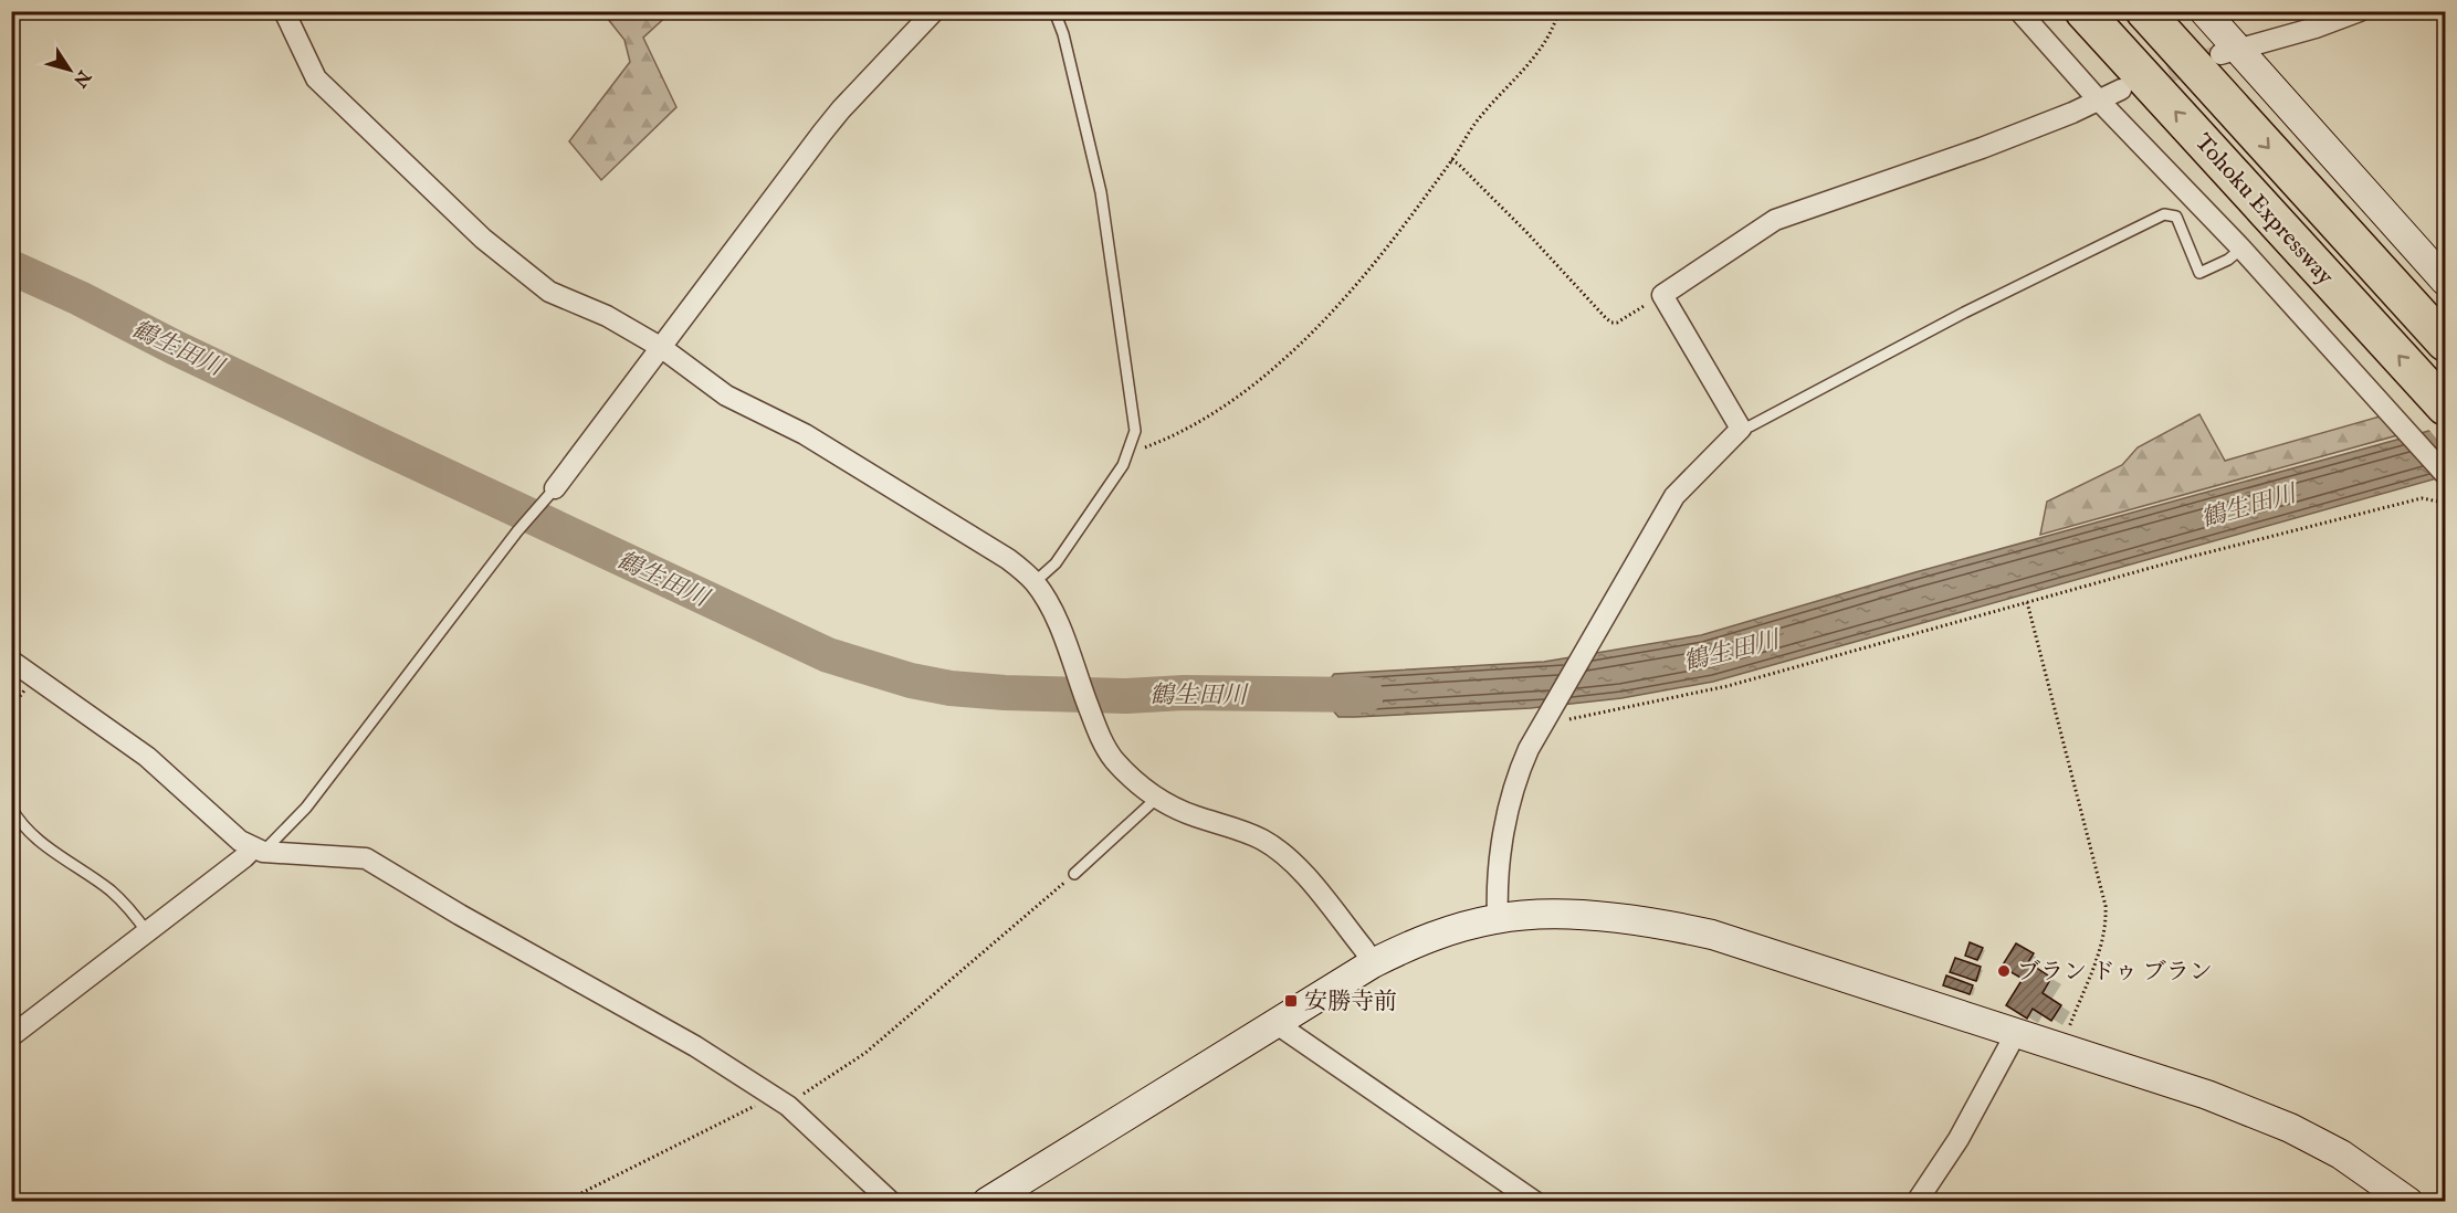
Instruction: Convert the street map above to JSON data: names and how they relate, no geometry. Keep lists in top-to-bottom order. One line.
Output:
{"streets":{"highway":["Tohoku Expressway"]},"water":["鶴生田川"],"places":{"other":["ブラン ドゥ ブラン"],"transit":["安勝寺前"]},"north":"bottom right"}
